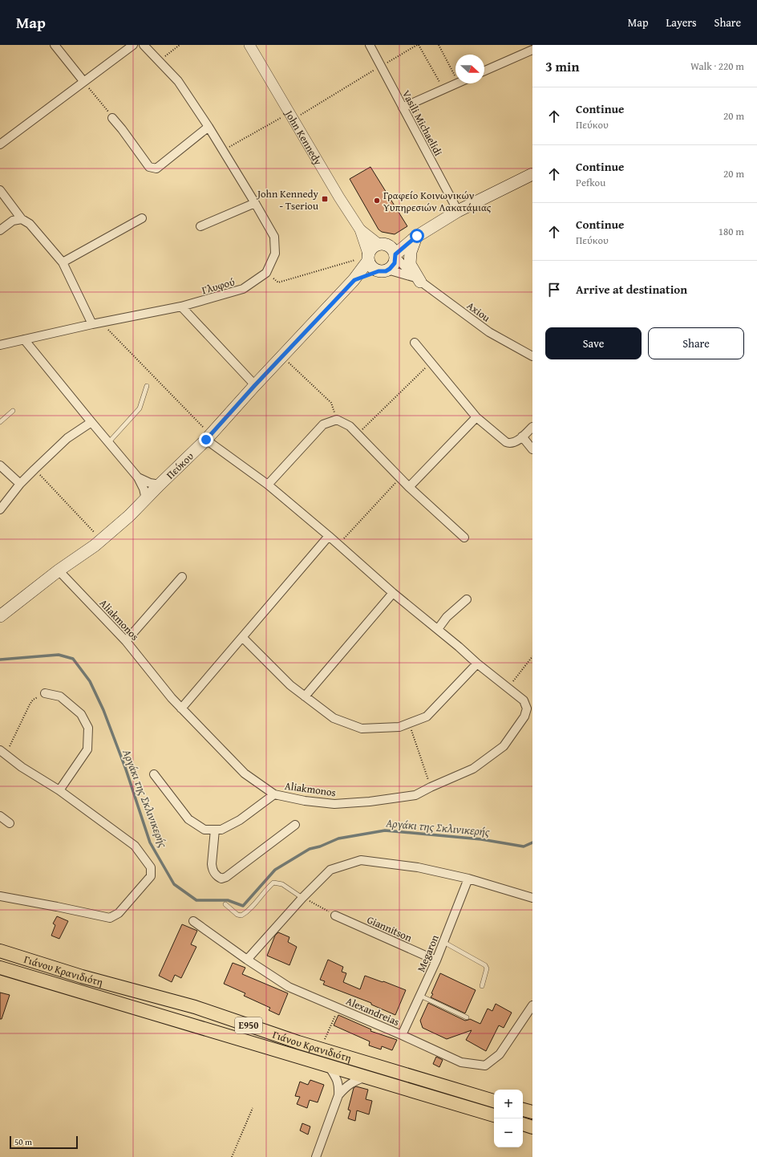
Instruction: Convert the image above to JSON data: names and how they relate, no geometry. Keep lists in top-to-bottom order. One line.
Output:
{"streets":{"main road":["Πεύκου","Γιάνου Κρανιδιότη","E950"],"street":["Vasili Michaelidi","John Kennedy","Γλυφού","Axiou","Aliakmonos","Giannitson","Megaron","Alexandreias"]},"crossings":[["Axiou","Πεύκου"],["Πεύκου","Aliakmonos"],["Giannitson","Megaron"],["Megaron","Alexandreias"]],"water":["Αργάκι της Σκλινικερής"],"places":{"transit":["John Kennedy - Tseriou"],"other":["Γραφείο Κοινωνικών Υυπηρεσιών Λακατάμιας"]},"scale_bar":"50 m","north":"right","page":{"header":"Map","nav":["Map","Layers","Share"],"heading":["3 min","Walk · 220 m"],"list":[["Continue","Πεύκου","20 m"],["Continue","Pefkou","20 m"],["Continue","Πεύκου","180 m"],"Arrive at destination"],"buttons":["Save","Share"],"map_buttons":["+","−"],"scale":"50 m"}}
